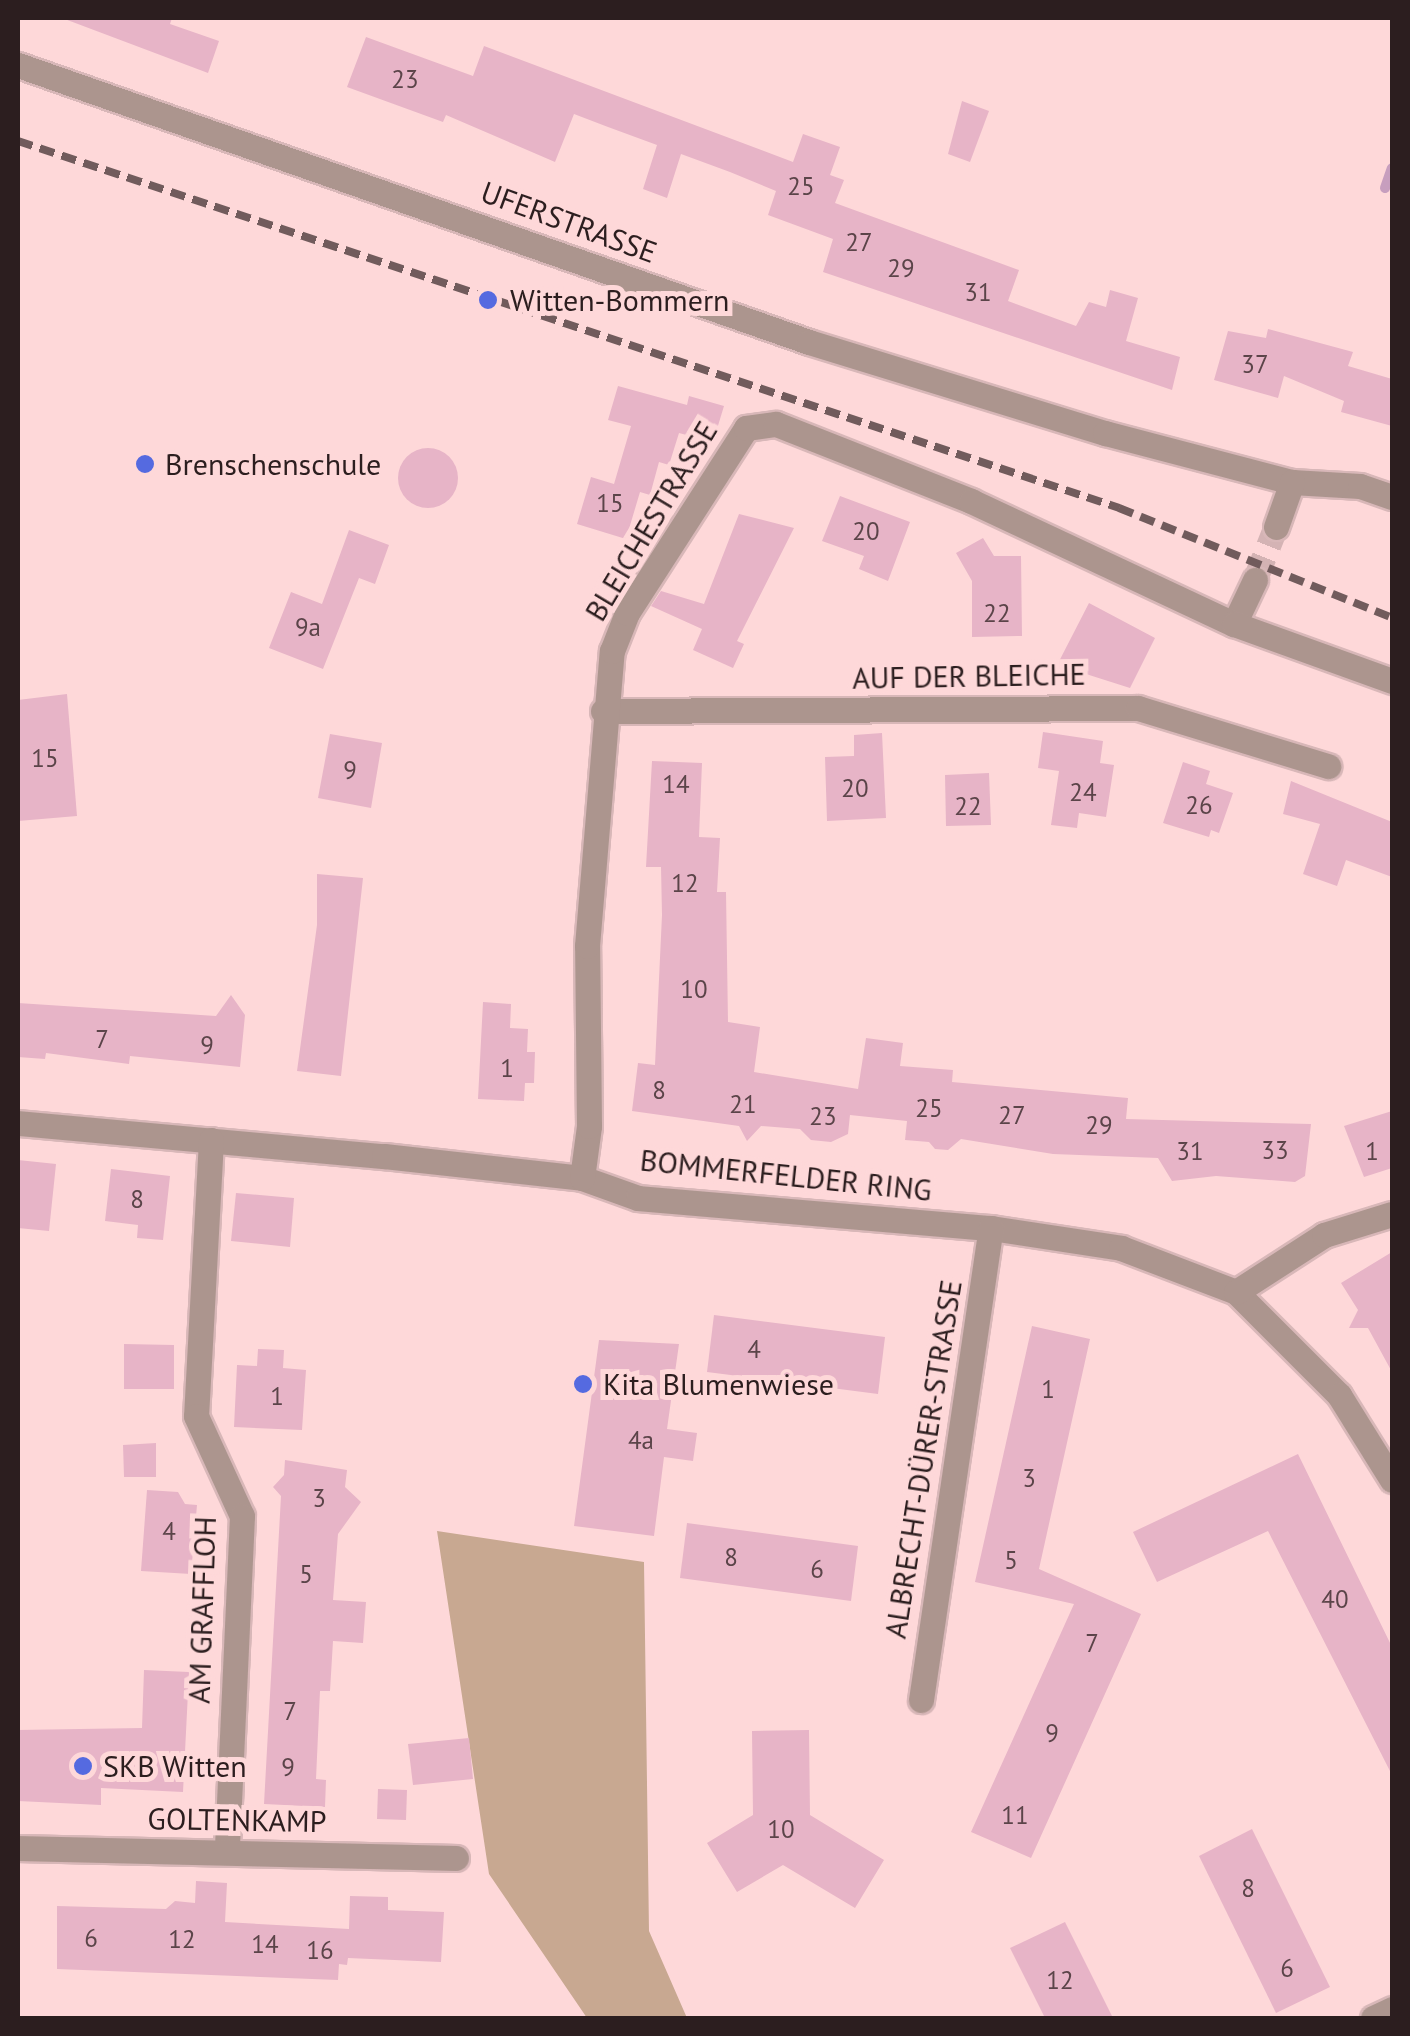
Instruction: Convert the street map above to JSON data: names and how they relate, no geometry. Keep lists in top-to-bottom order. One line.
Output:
{"streets":{"street":["UFERSTRASSE","BLEICHESTRASSE","AUF DER BLEICHE","BOMMERFELDER RING","ALBRECHT-DÜRER-STRASSE","AM GRAFFLOH","GOLTENKAMP"]},"crossings":[["BLEICHESTRASSE","AUF DER BLEICHE"],["BLEICHESTRASSE","BOMMERFELDER RING"],["BOMMERFELDER RING","ALBRECHT-DÜRER-STRASSE"],["BOMMERFELDER RING","AM GRAFFLOH"],["AM GRAFFLOH","GOLTENKAMP"]],"places":["Witten-Bommern","Brenschenschule","Kita Blumenwiese","SKB Witten"],"house_numbers":["23","25","27","29","31","37","15","20","22","9a","15","9","14","20","24","26","22","12","10","7","9","1","8","21","25","27","23","29","33","31","1","8","4","1","1","4a","3","3","4","8","5","6","5","40","7","7","9","9","11","10","8","6","12","14","16","6","12"]}
